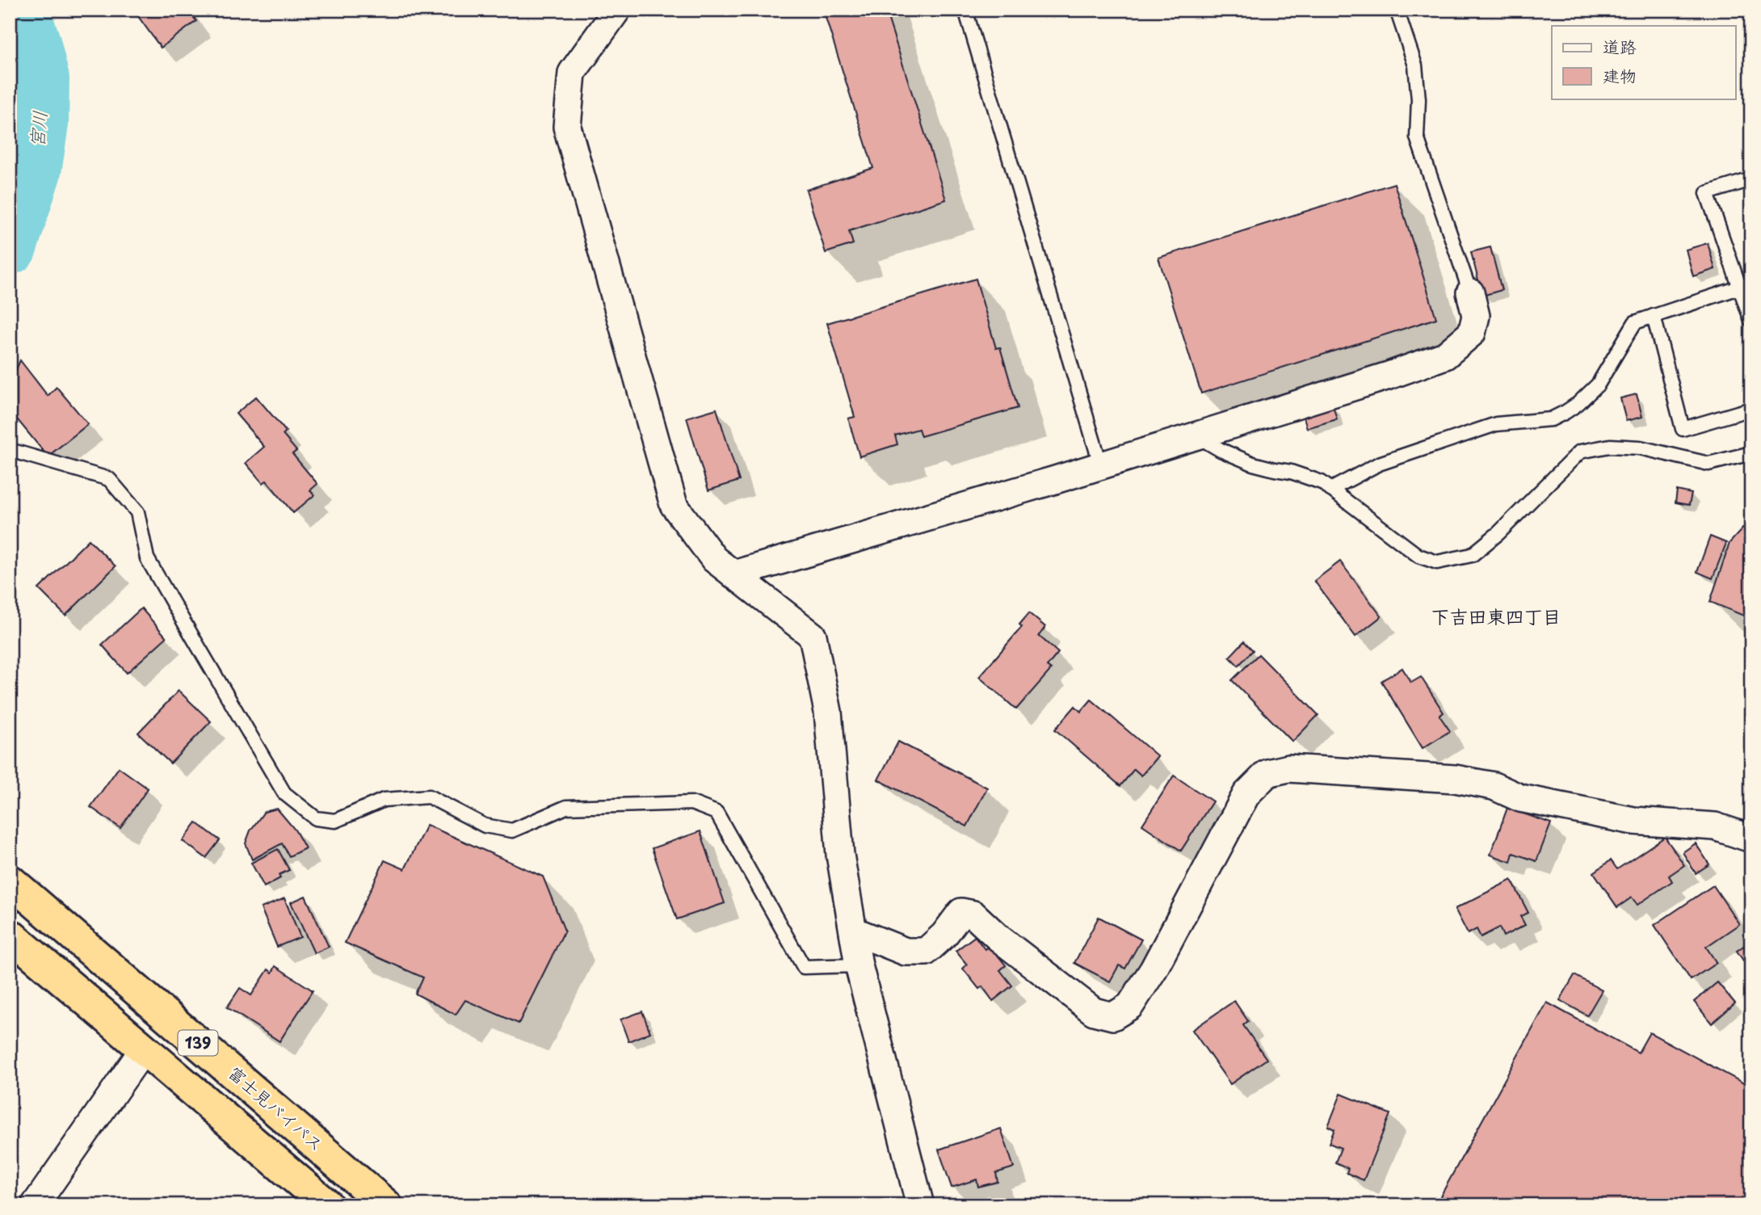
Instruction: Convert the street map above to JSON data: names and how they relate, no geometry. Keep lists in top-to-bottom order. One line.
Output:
{"streets":{"highway":["139","富士見バイパス"]},"districts":["下吉田東四丁目"],"water":["宮川"],"legend":["道路","建物"]}
